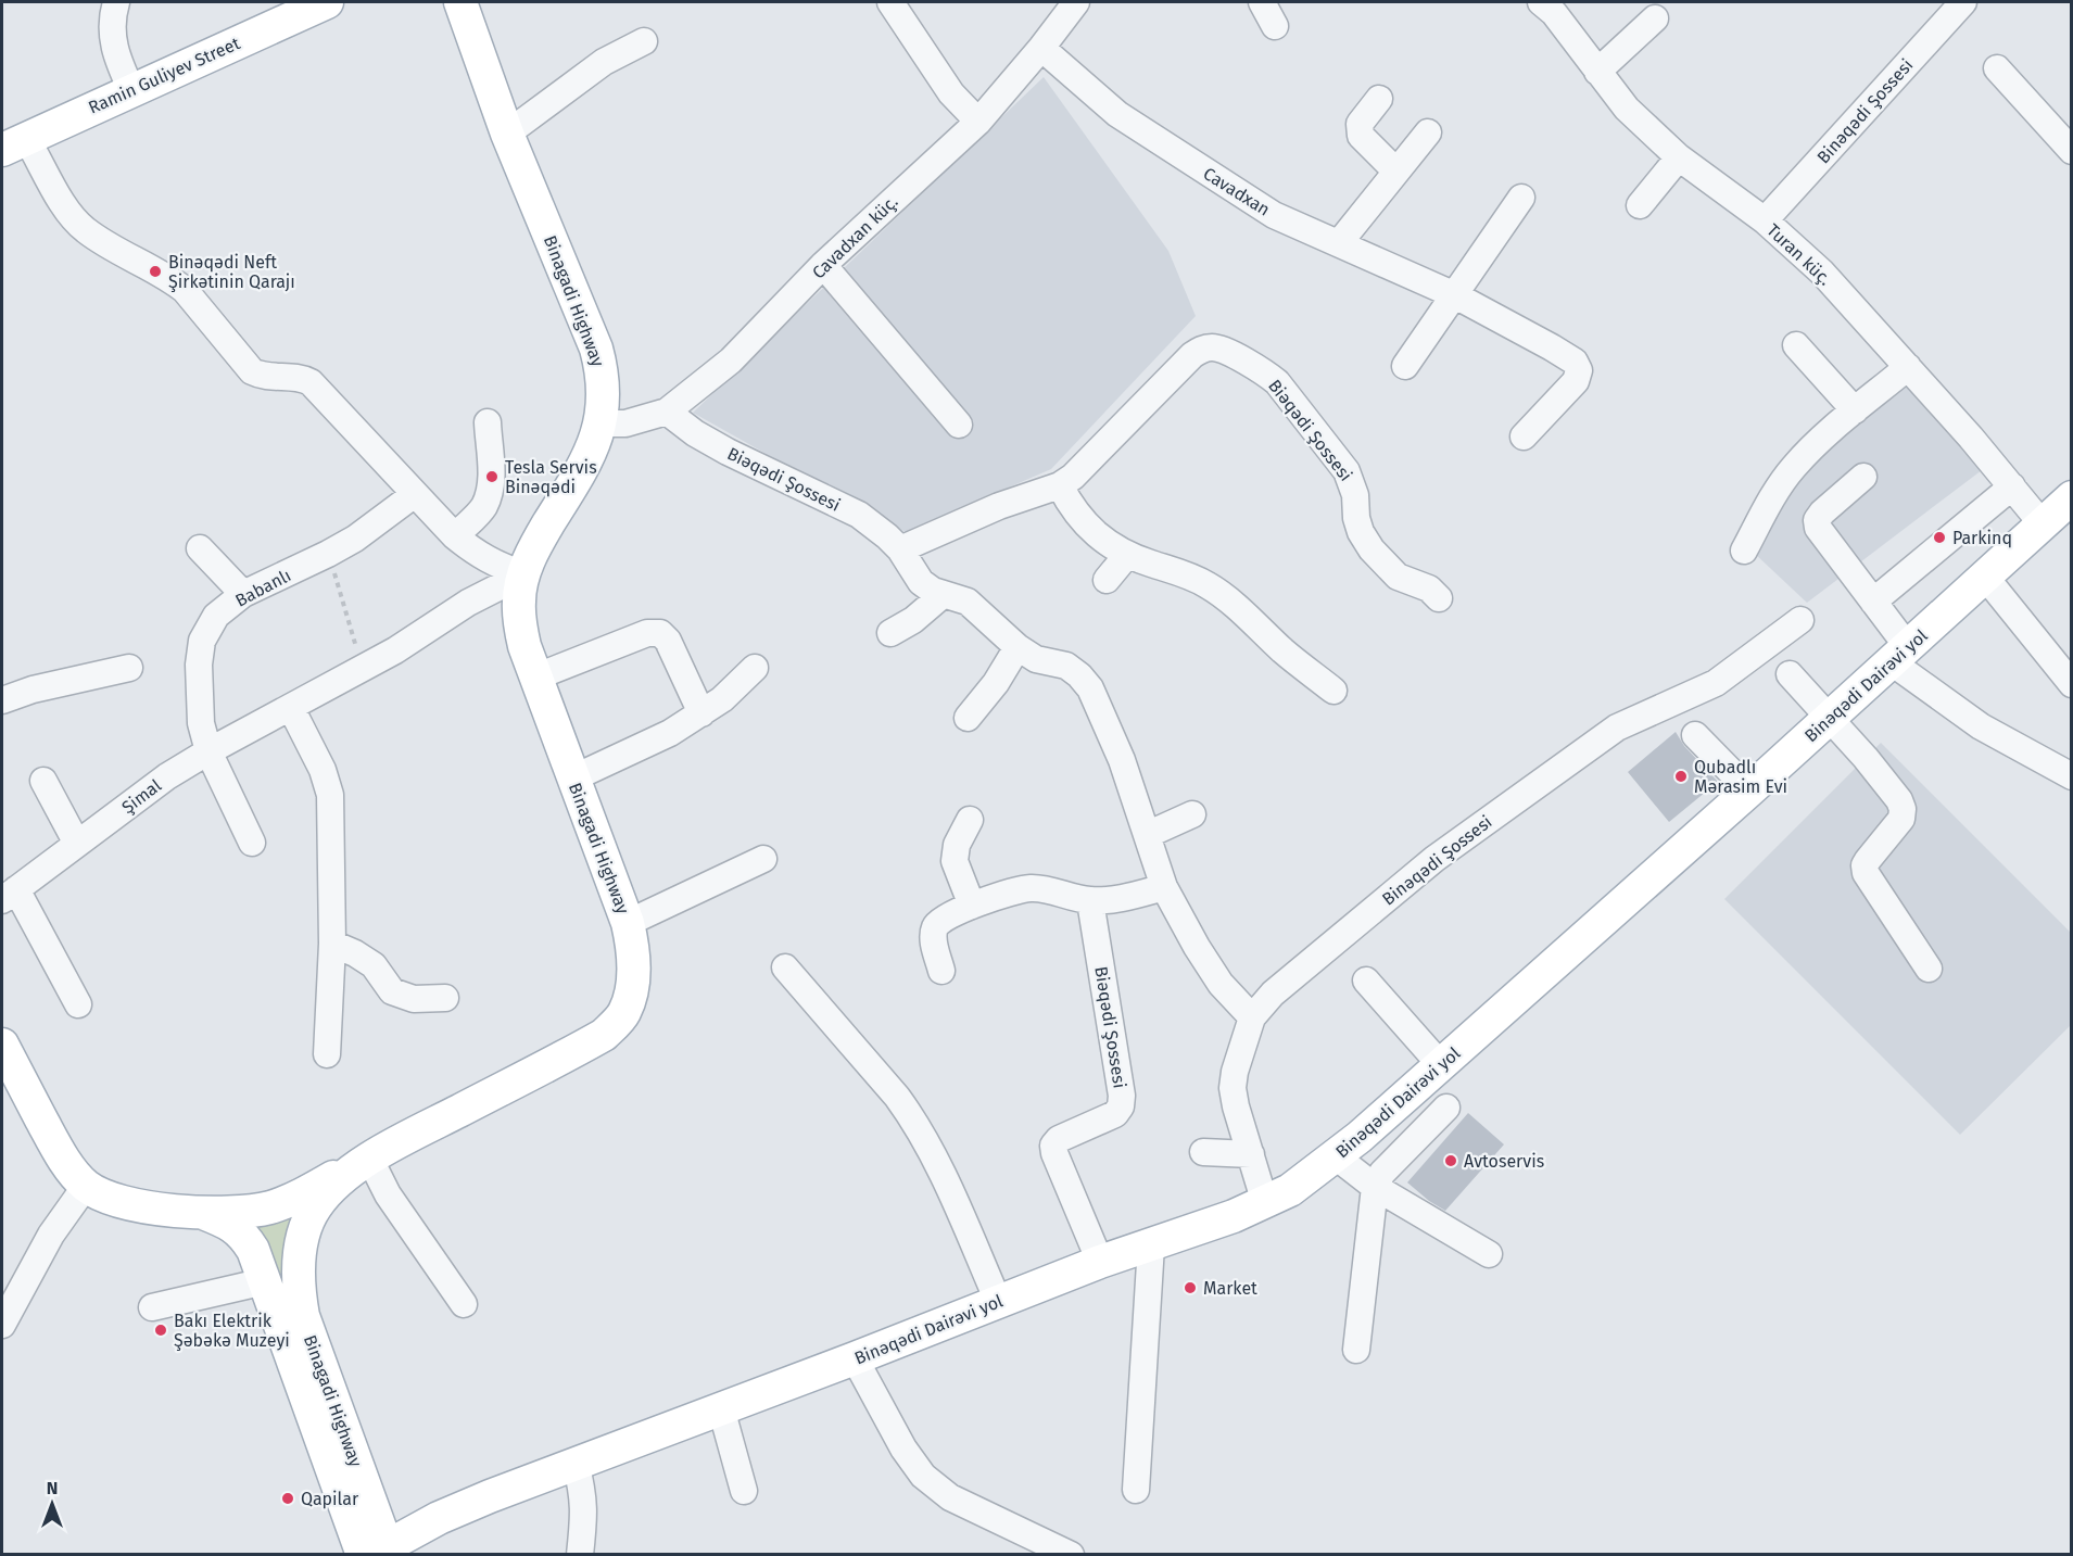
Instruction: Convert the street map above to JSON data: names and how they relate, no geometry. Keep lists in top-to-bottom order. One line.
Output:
{"streets":{"main road":["Ramin Guliyev Street","Binagadi Highway","Binəqədi Dairəvi yol"],"street":["Binəqədi Şossesi","Cavadxan","Cavadxan küç.","Turan küç.","Biəqədi Şossesi","Babanlı","Şimal"]},"crossings":[["Binəqədi Şossesi","Turan küç."],["Binəqədi Şossesi","Biəqədi Şossesi"],["Binəqədi Şossesi","Binəqədi Dairəvi yol"],["Cavadxan","Cavadxan küç."],["Cavadxan küç.","Binagadi Highway"],["Cavadxan küç.","Biəqədi Şossesi"],["Turan küç.","Binəqədi Dairəvi yol"],["Binagadi Highway","Binəqədi Dairəvi yol"],["Binagadi Highway","Şimal"],["Biəqədi Şossesi","Binəqədi Dairəvi yol"],["Babanlı","Şimal"]],"places":["Binəqədi Neft Şirkətinin Qarajı","Tesla Servis Binəqədi","Parkinq","Qubadlı Mərasim Evi","Avtoservis","Market","Bakı Elektrik Şəbəkə Muzeyi","Qapilar"],"north":"top"}
